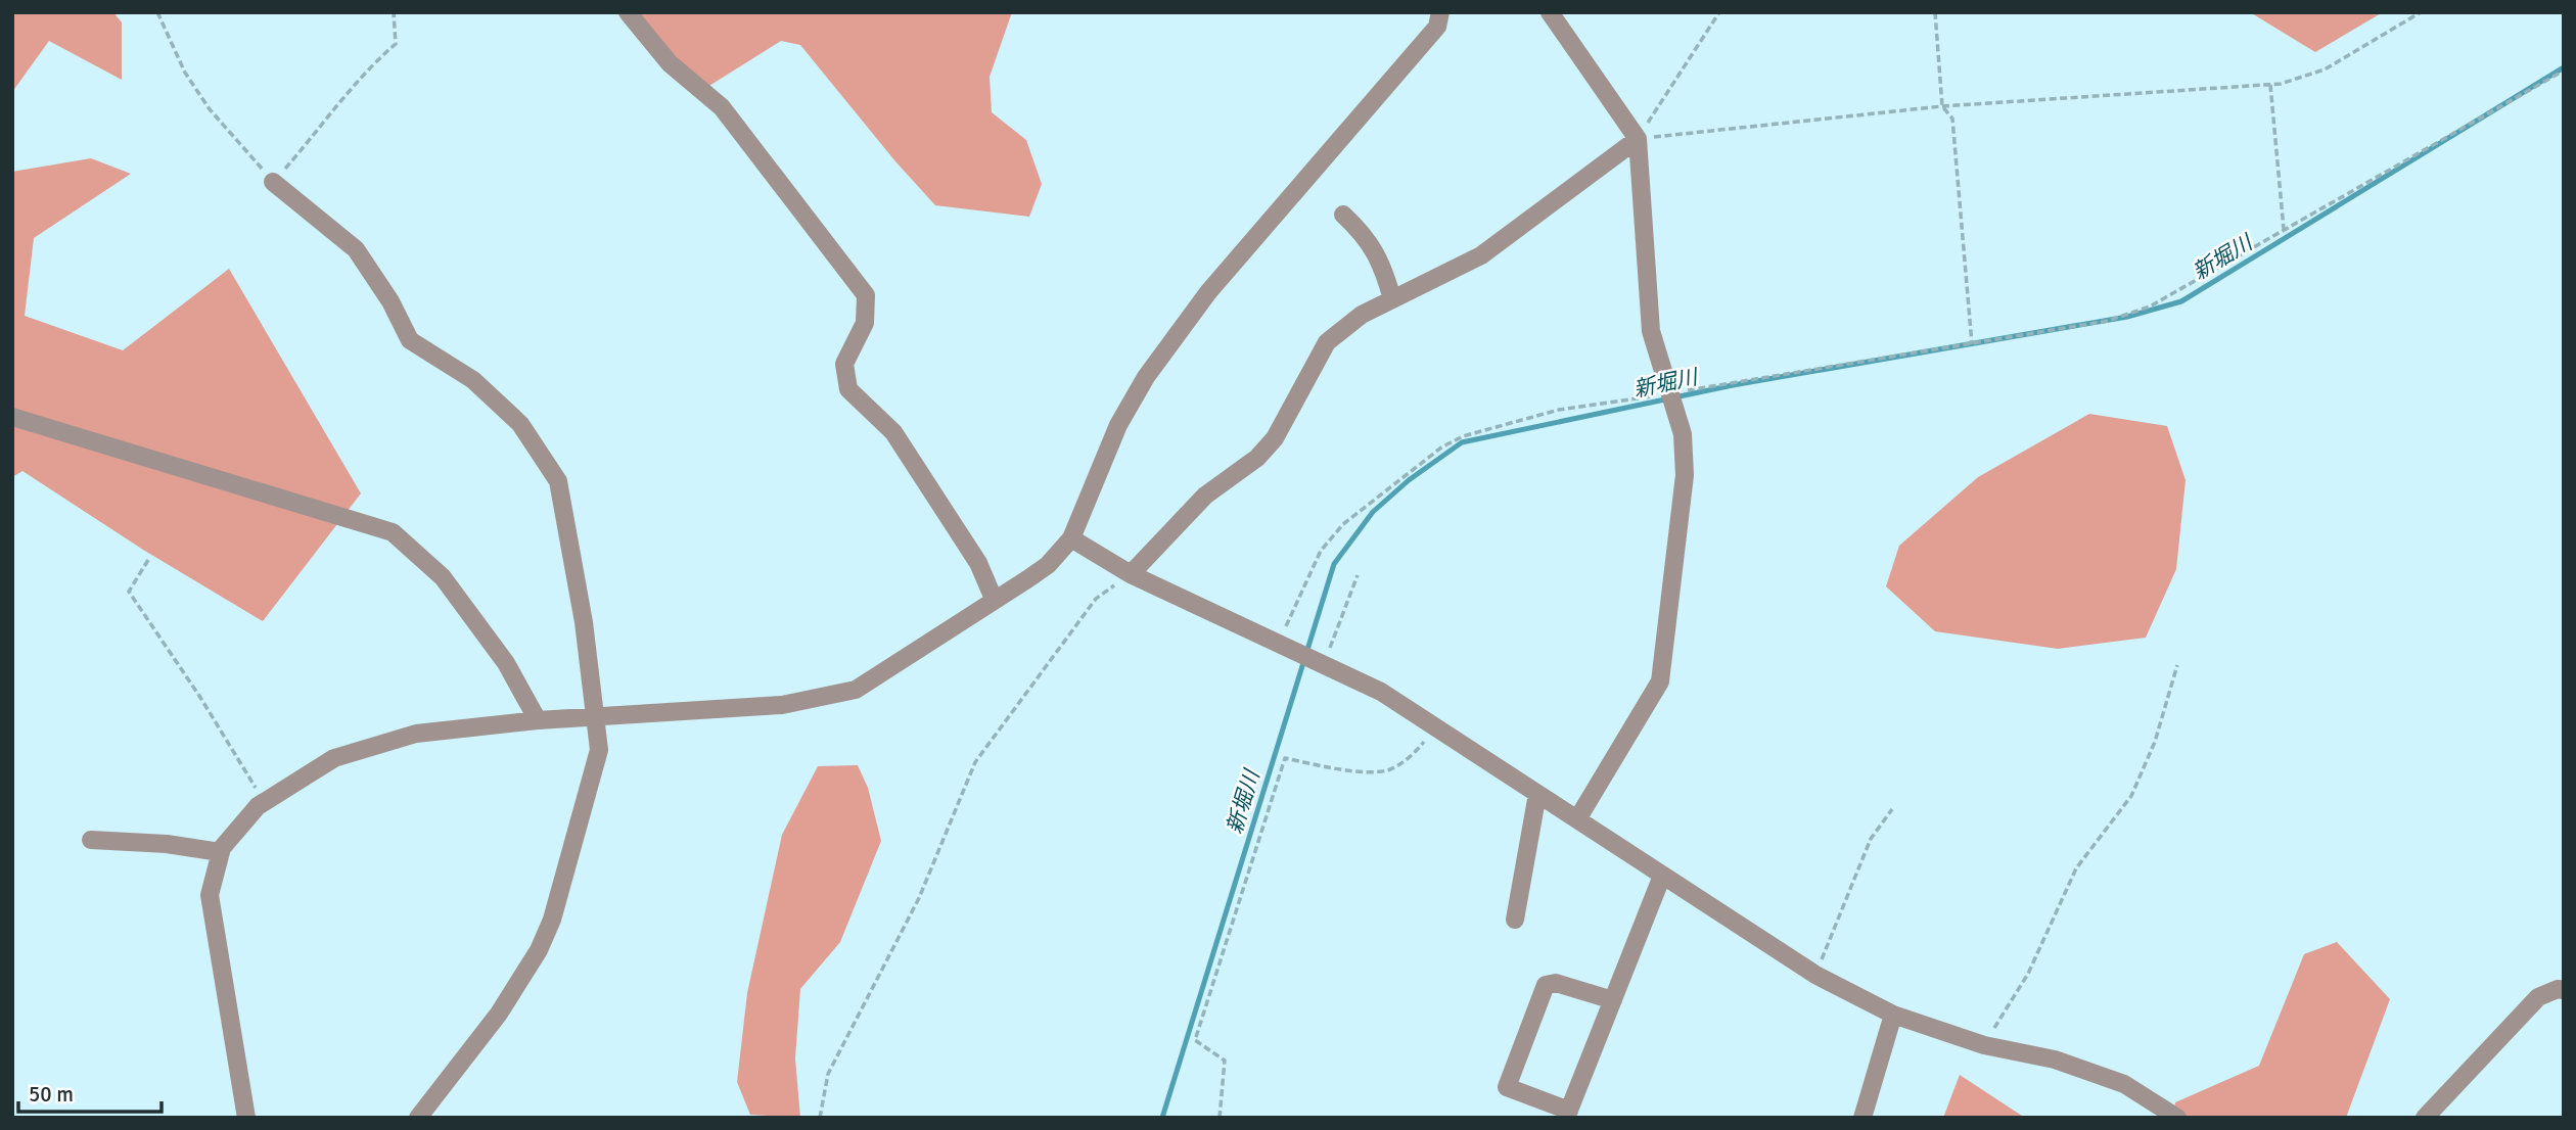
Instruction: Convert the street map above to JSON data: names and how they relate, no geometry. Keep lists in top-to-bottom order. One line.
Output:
{"water":["新堀川"],"scale_bar":"50 m"}
